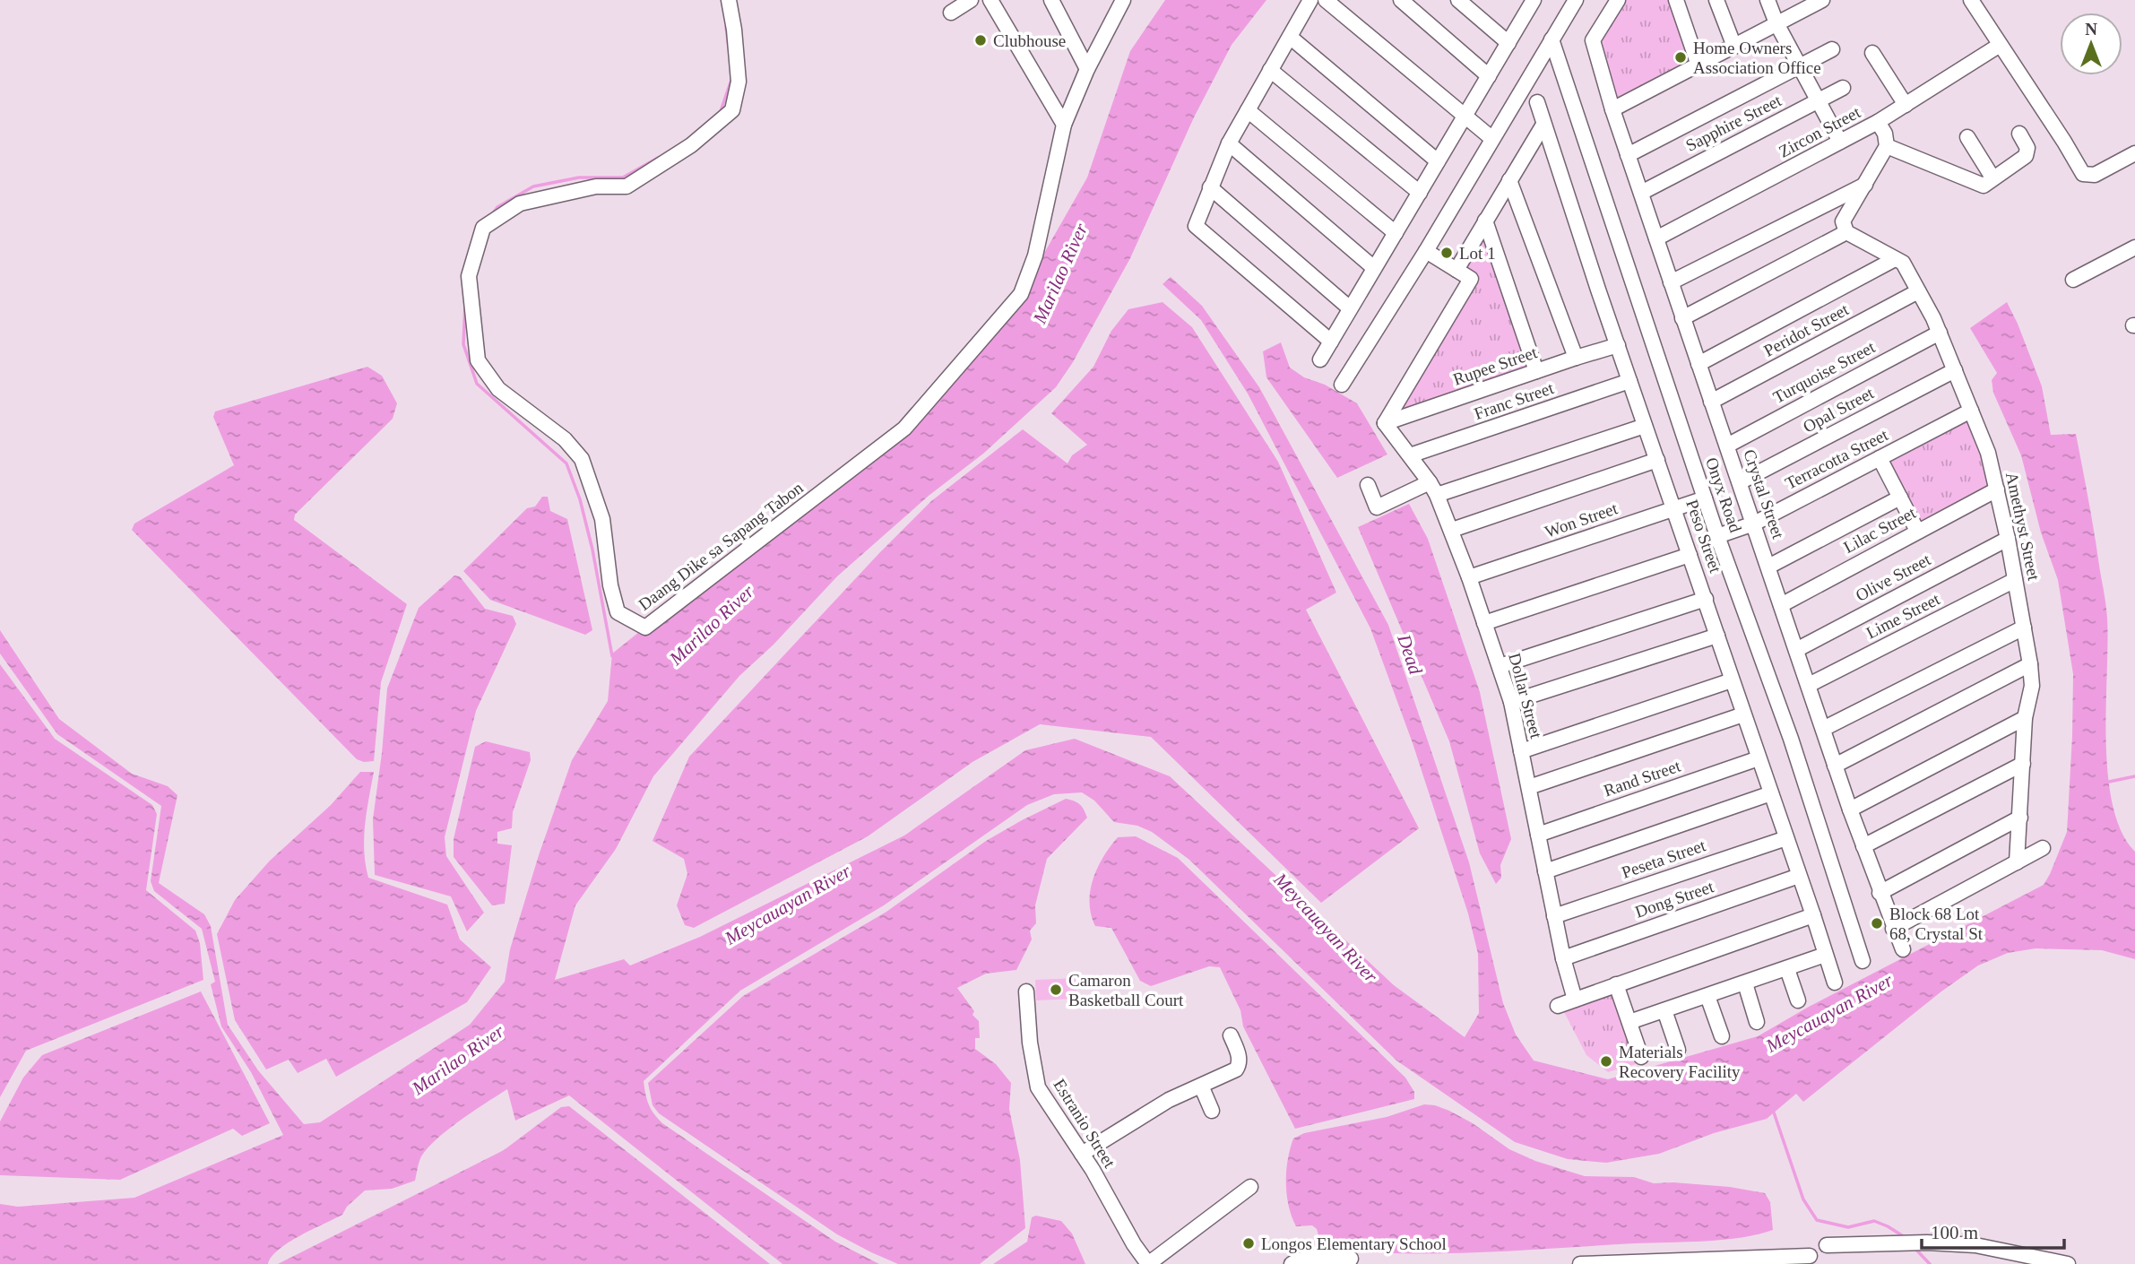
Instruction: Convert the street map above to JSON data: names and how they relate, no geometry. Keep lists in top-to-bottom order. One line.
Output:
{"streets":{"street":["Sapphire Street","Zircon Street","Peridot Street","Rupee Street","Turquoise Street","Franc Street","Opal Street","Terracotta Street","Crystal Street","Onyx Road","Won Street","Amethyst Street","Lilac Street","Peso Street","Daang Dike sa Sapang Tabon","Olive Street","Lime Street","Dollar Street","Rand Street","Peseta Street","Dong Street","Estranio Street"]},"crossings":[["Sapphire Street","Crystal Street"],["Zircon Street","Crystal Street"],["Peridot Street","Crystal Street"],["Peridot Street","Amethyst Street"],["Rupee Street","Peso Street"],["Rupee Street","Dollar Street"],["Turquoise Street","Crystal Street"],["Turquoise Street","Amethyst Street"],["Franc Street","Peso Street"],["Franc Street","Dollar Street"],["Opal Street","Crystal Street"],["Opal Street","Amethyst Street"],["Terracotta Street","Crystal Street"],["Terracotta Street","Onyx Road"],["Terracotta Street","Amethyst Street"],["Crystal Street","Lilac Street"],["Crystal Street","Olive Street"],["Crystal Street","Lime Street"],["Onyx Road","Won Street"],["Won Street","Peso Street"],["Won Street","Dollar Street"],["Amethyst Street","Lilac Street"],["Amethyst Street","Olive Street"],["Amethyst Street","Lime Street"],["Peso Street","Rand Street"],["Peso Street","Peseta Street"],["Peso Street","Dong Street"],["Dollar Street","Rand Street"],["Dollar Street","Peseta Street"],["Dollar Street","Dong Street"]],"water":["Marilao River","Dead","Meycauayan River"],"places":["Clubhouse","Home Owners Association Office","Lot 1","Block 68 Lot 68, Crystal St","Camaron Basketball Court","Materials Recovery Facility","Longos Elementary School"],"scale_bar":"100 m","north":"top"}
